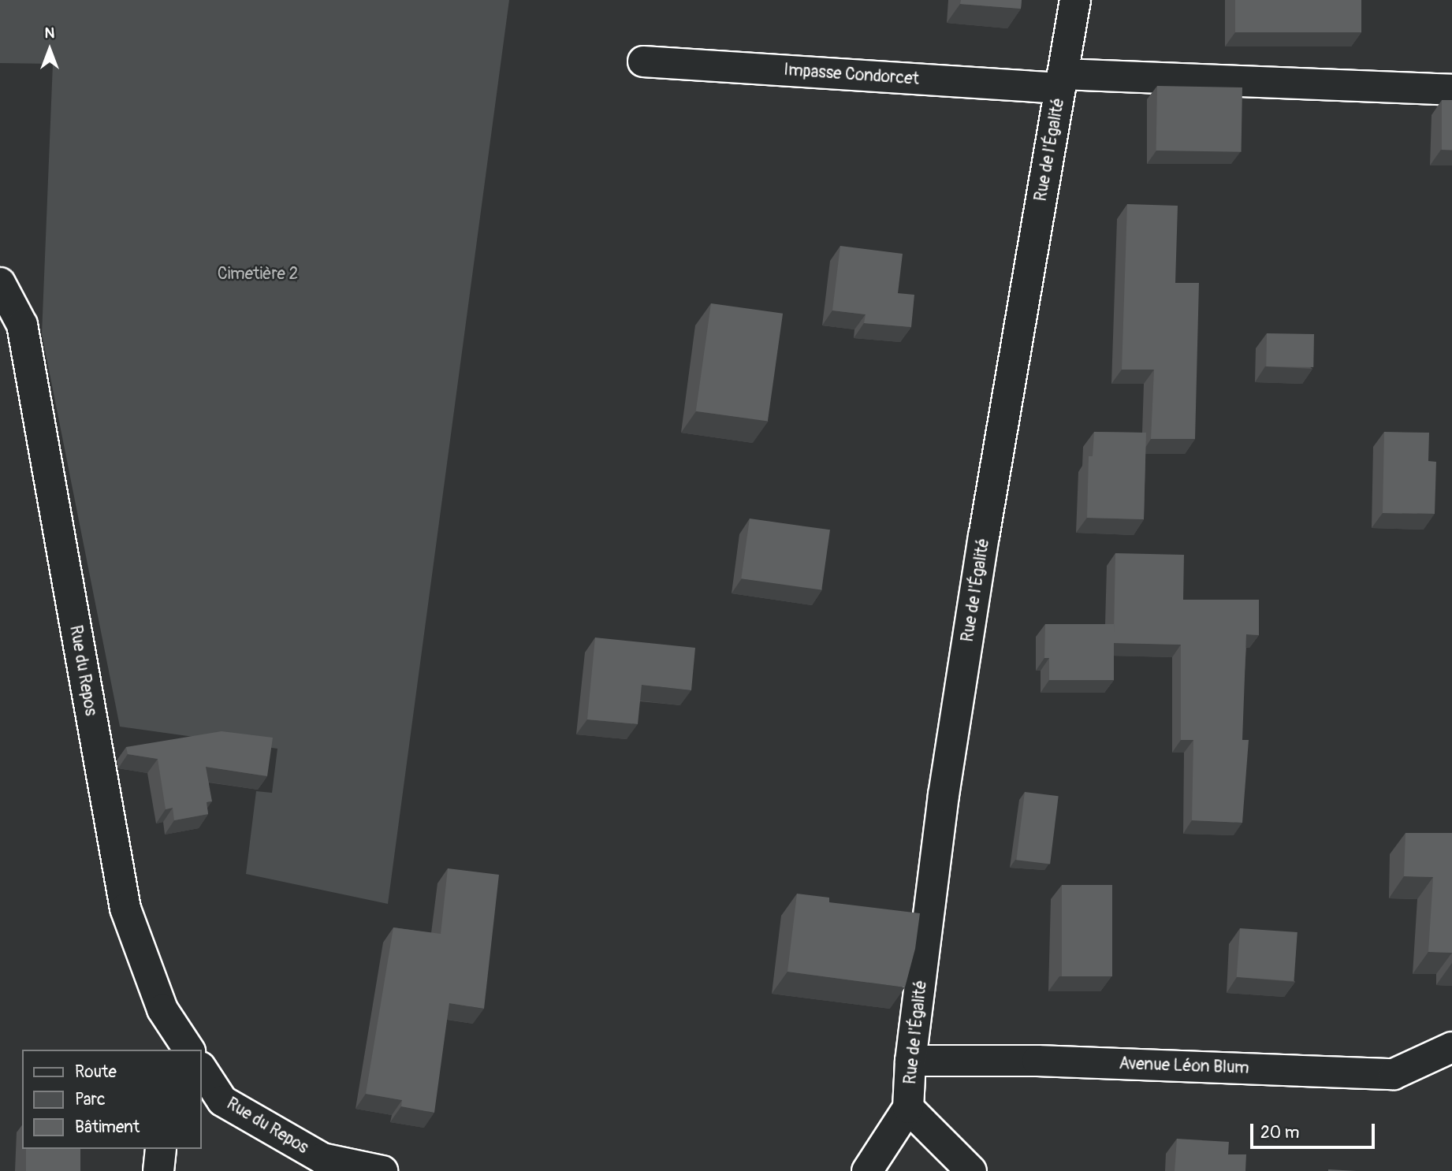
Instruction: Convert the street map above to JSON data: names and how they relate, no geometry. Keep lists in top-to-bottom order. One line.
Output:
{"streets":{"street":["Impasse Condorcet","Rue de l'Égalité","Rue du Repos","Avenue Léon Blum"]},"crossings":[["Impasse Condorcet","Rue de l'Égalité"],["Rue de l'Égalité","Avenue Léon Blum"]],"parks":["Cimetière 2"],"legend":["Route","Parc","Bâtiment"],"scale_bar":"20 m","north":"top"}
